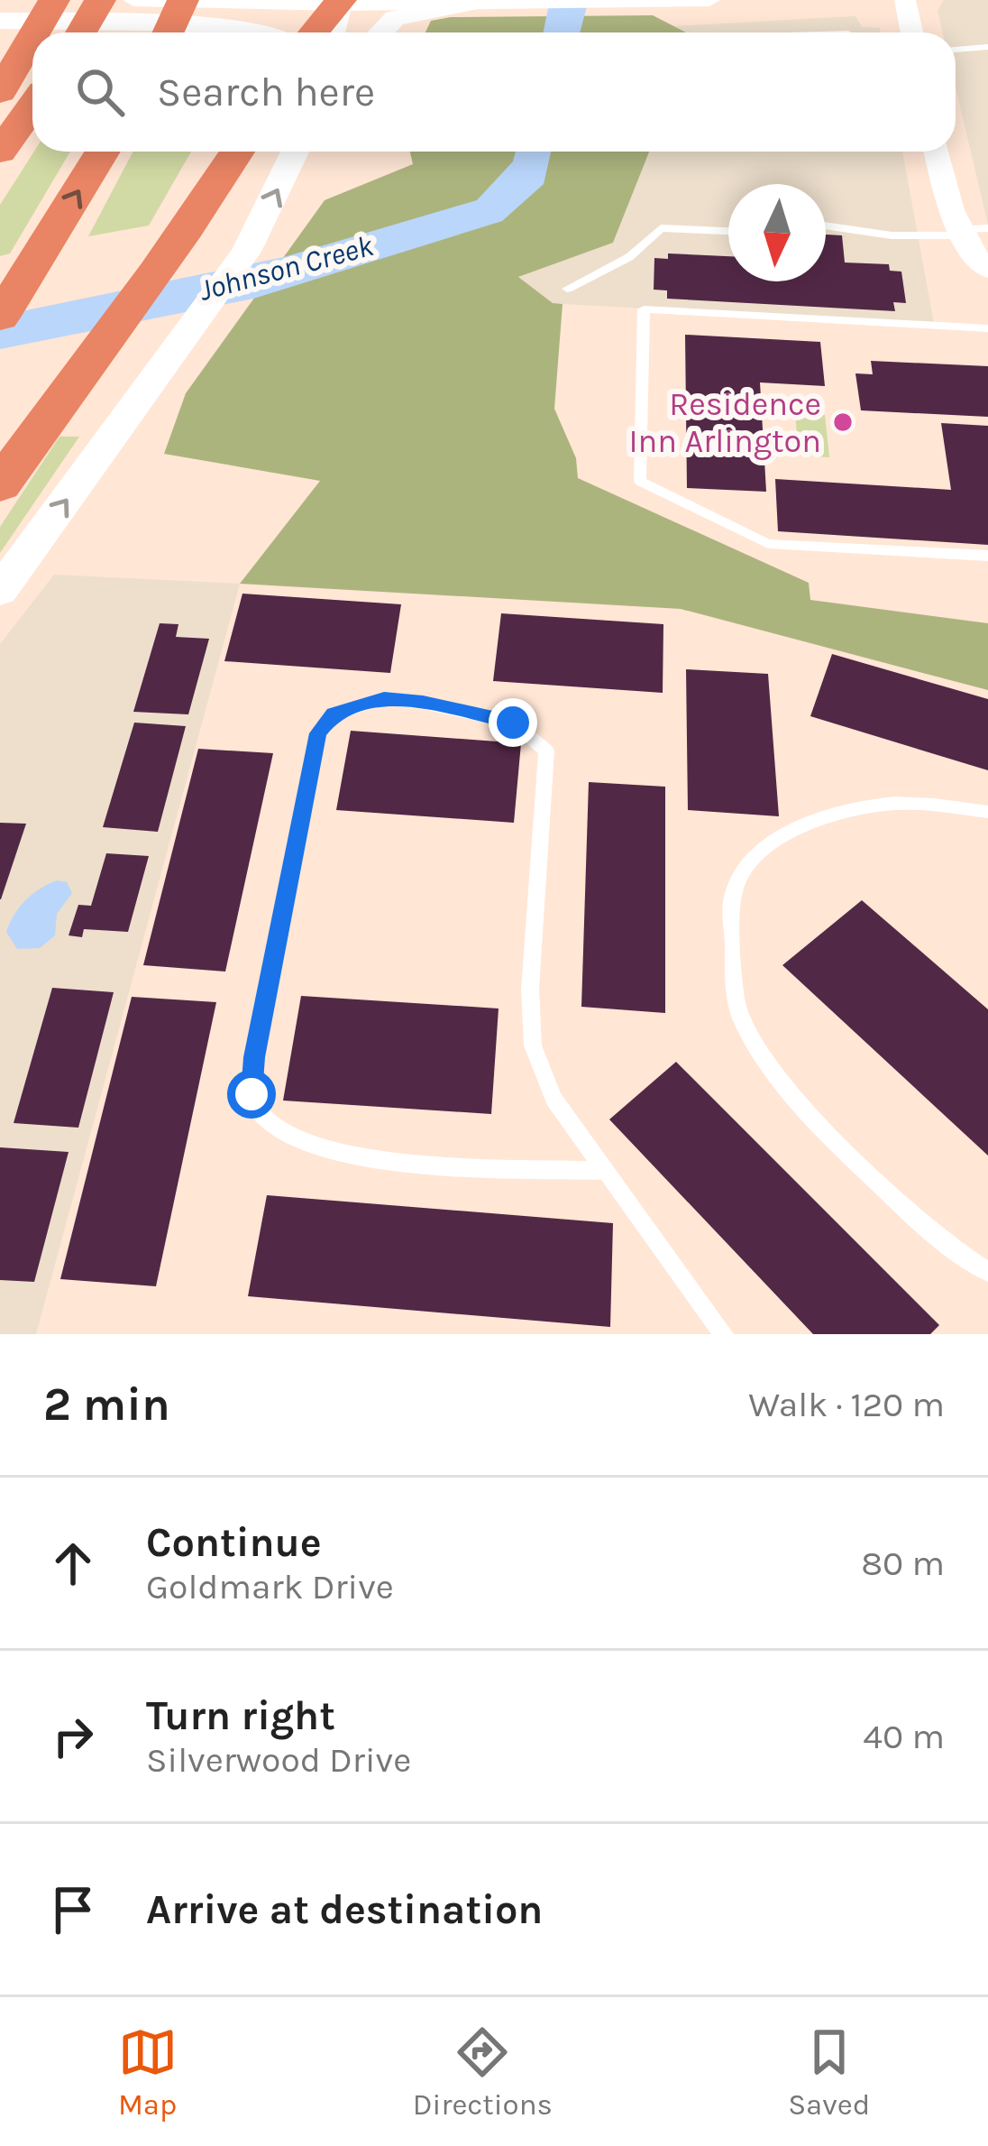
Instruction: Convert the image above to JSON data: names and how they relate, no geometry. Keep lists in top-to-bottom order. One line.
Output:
{"water":["Johnson Creek"],"places":["Residence Inn Arlington"],"north":"bottom","page":{"search":"Search here","heading":["2 min","Walk · 120 m"],"list":[["Continue","Goldmark Drive","80 m"],["Turn right","Silverwood Drive","40 m"],"Arrive at destination"],"nav":["Map","Directions","Saved"]}}
